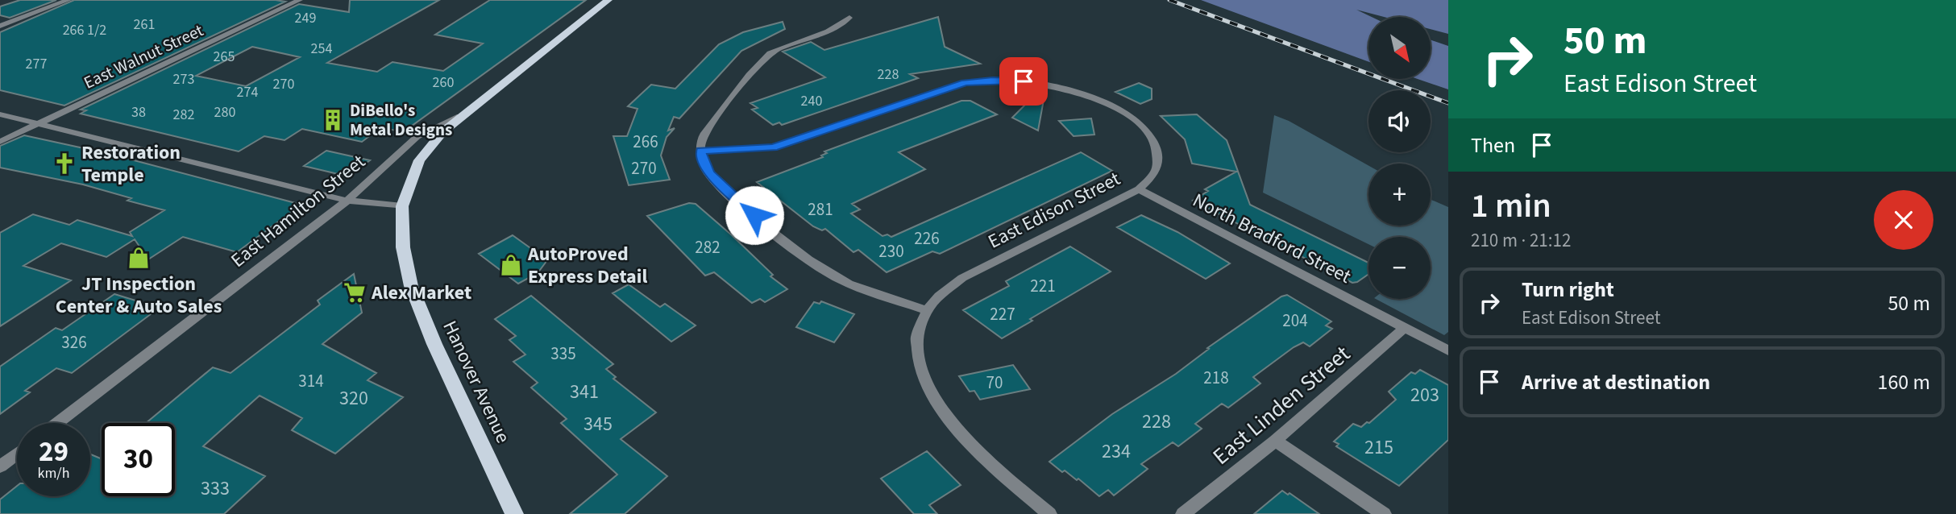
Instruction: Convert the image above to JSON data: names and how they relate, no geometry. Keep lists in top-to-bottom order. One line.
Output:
{"streets":{"main road":["East Hamilton Street","Hanover Avenue"],"street":["East Walnut Street","East Edison Street","North Bradford Street","East Linden Street"]},"crossings":[["East Edison Street","North Bradford Street"],["East Hamilton Street","Hanover Avenue"],["North Bradford Street","East Linden Street"]],"places":{"building":["DiBello's Metal Designs"],"church":["Restoration Temple"],"shop":["JT Inspection Center & Auto Sales","AutoProved Express Detail"],"supermarket":["Alex Market"]},"house_numbers":["249","261","266 1/2","254","265","277","228","273","260","270","274","240","38","280","282","266","270","281","226","282","230","221","227","204","326","335","218","314","70","341","203","320","228","345","215","234","333"],"north":"bottom right","page":{"turn":["50 m","East Edison Street"],"map_buttons":["+","−"],"then":"Then","heading":["1 min","210 m · 21:12"],"list":[{"name":"Turn right","note":"East Edison Street","value":"50 m"},{"name":"Arrive at destination","value":"160 m"}],"speed":"29 km/h","limit":"30"}}
